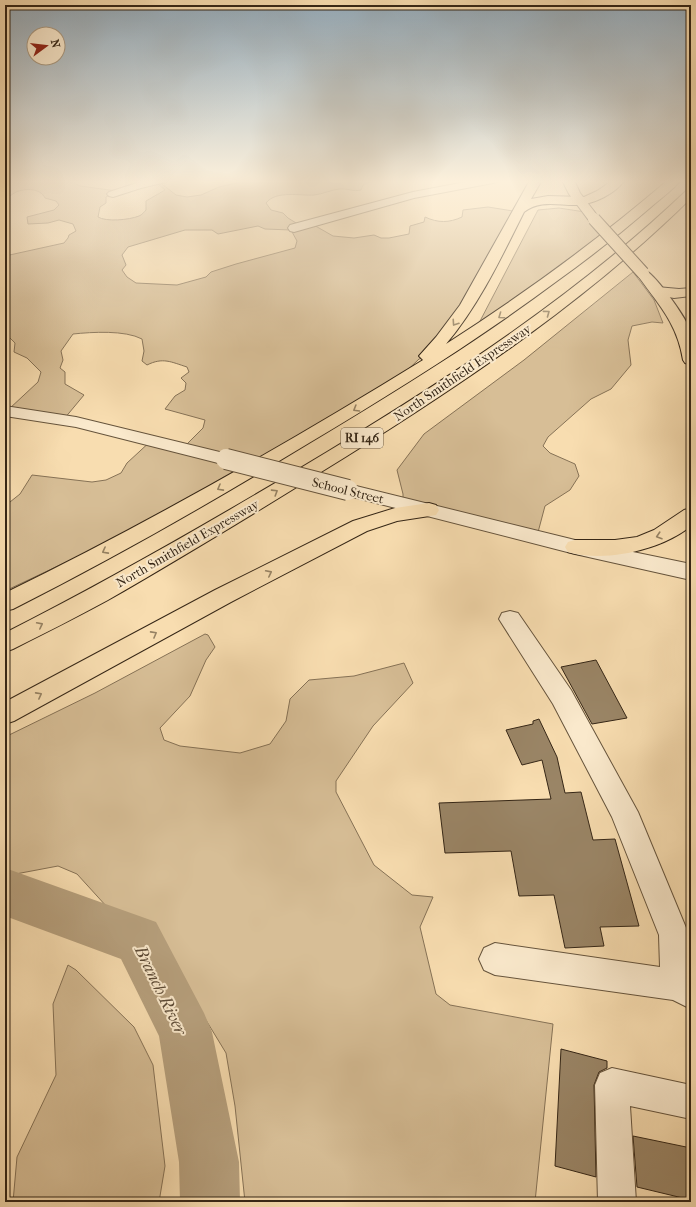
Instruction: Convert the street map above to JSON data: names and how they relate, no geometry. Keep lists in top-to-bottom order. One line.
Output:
{"streets":{"main road":["North Smithfield Expressway","RI 146"],"street":["School Street"]},"water":["Branch River"],"north":"right"}
